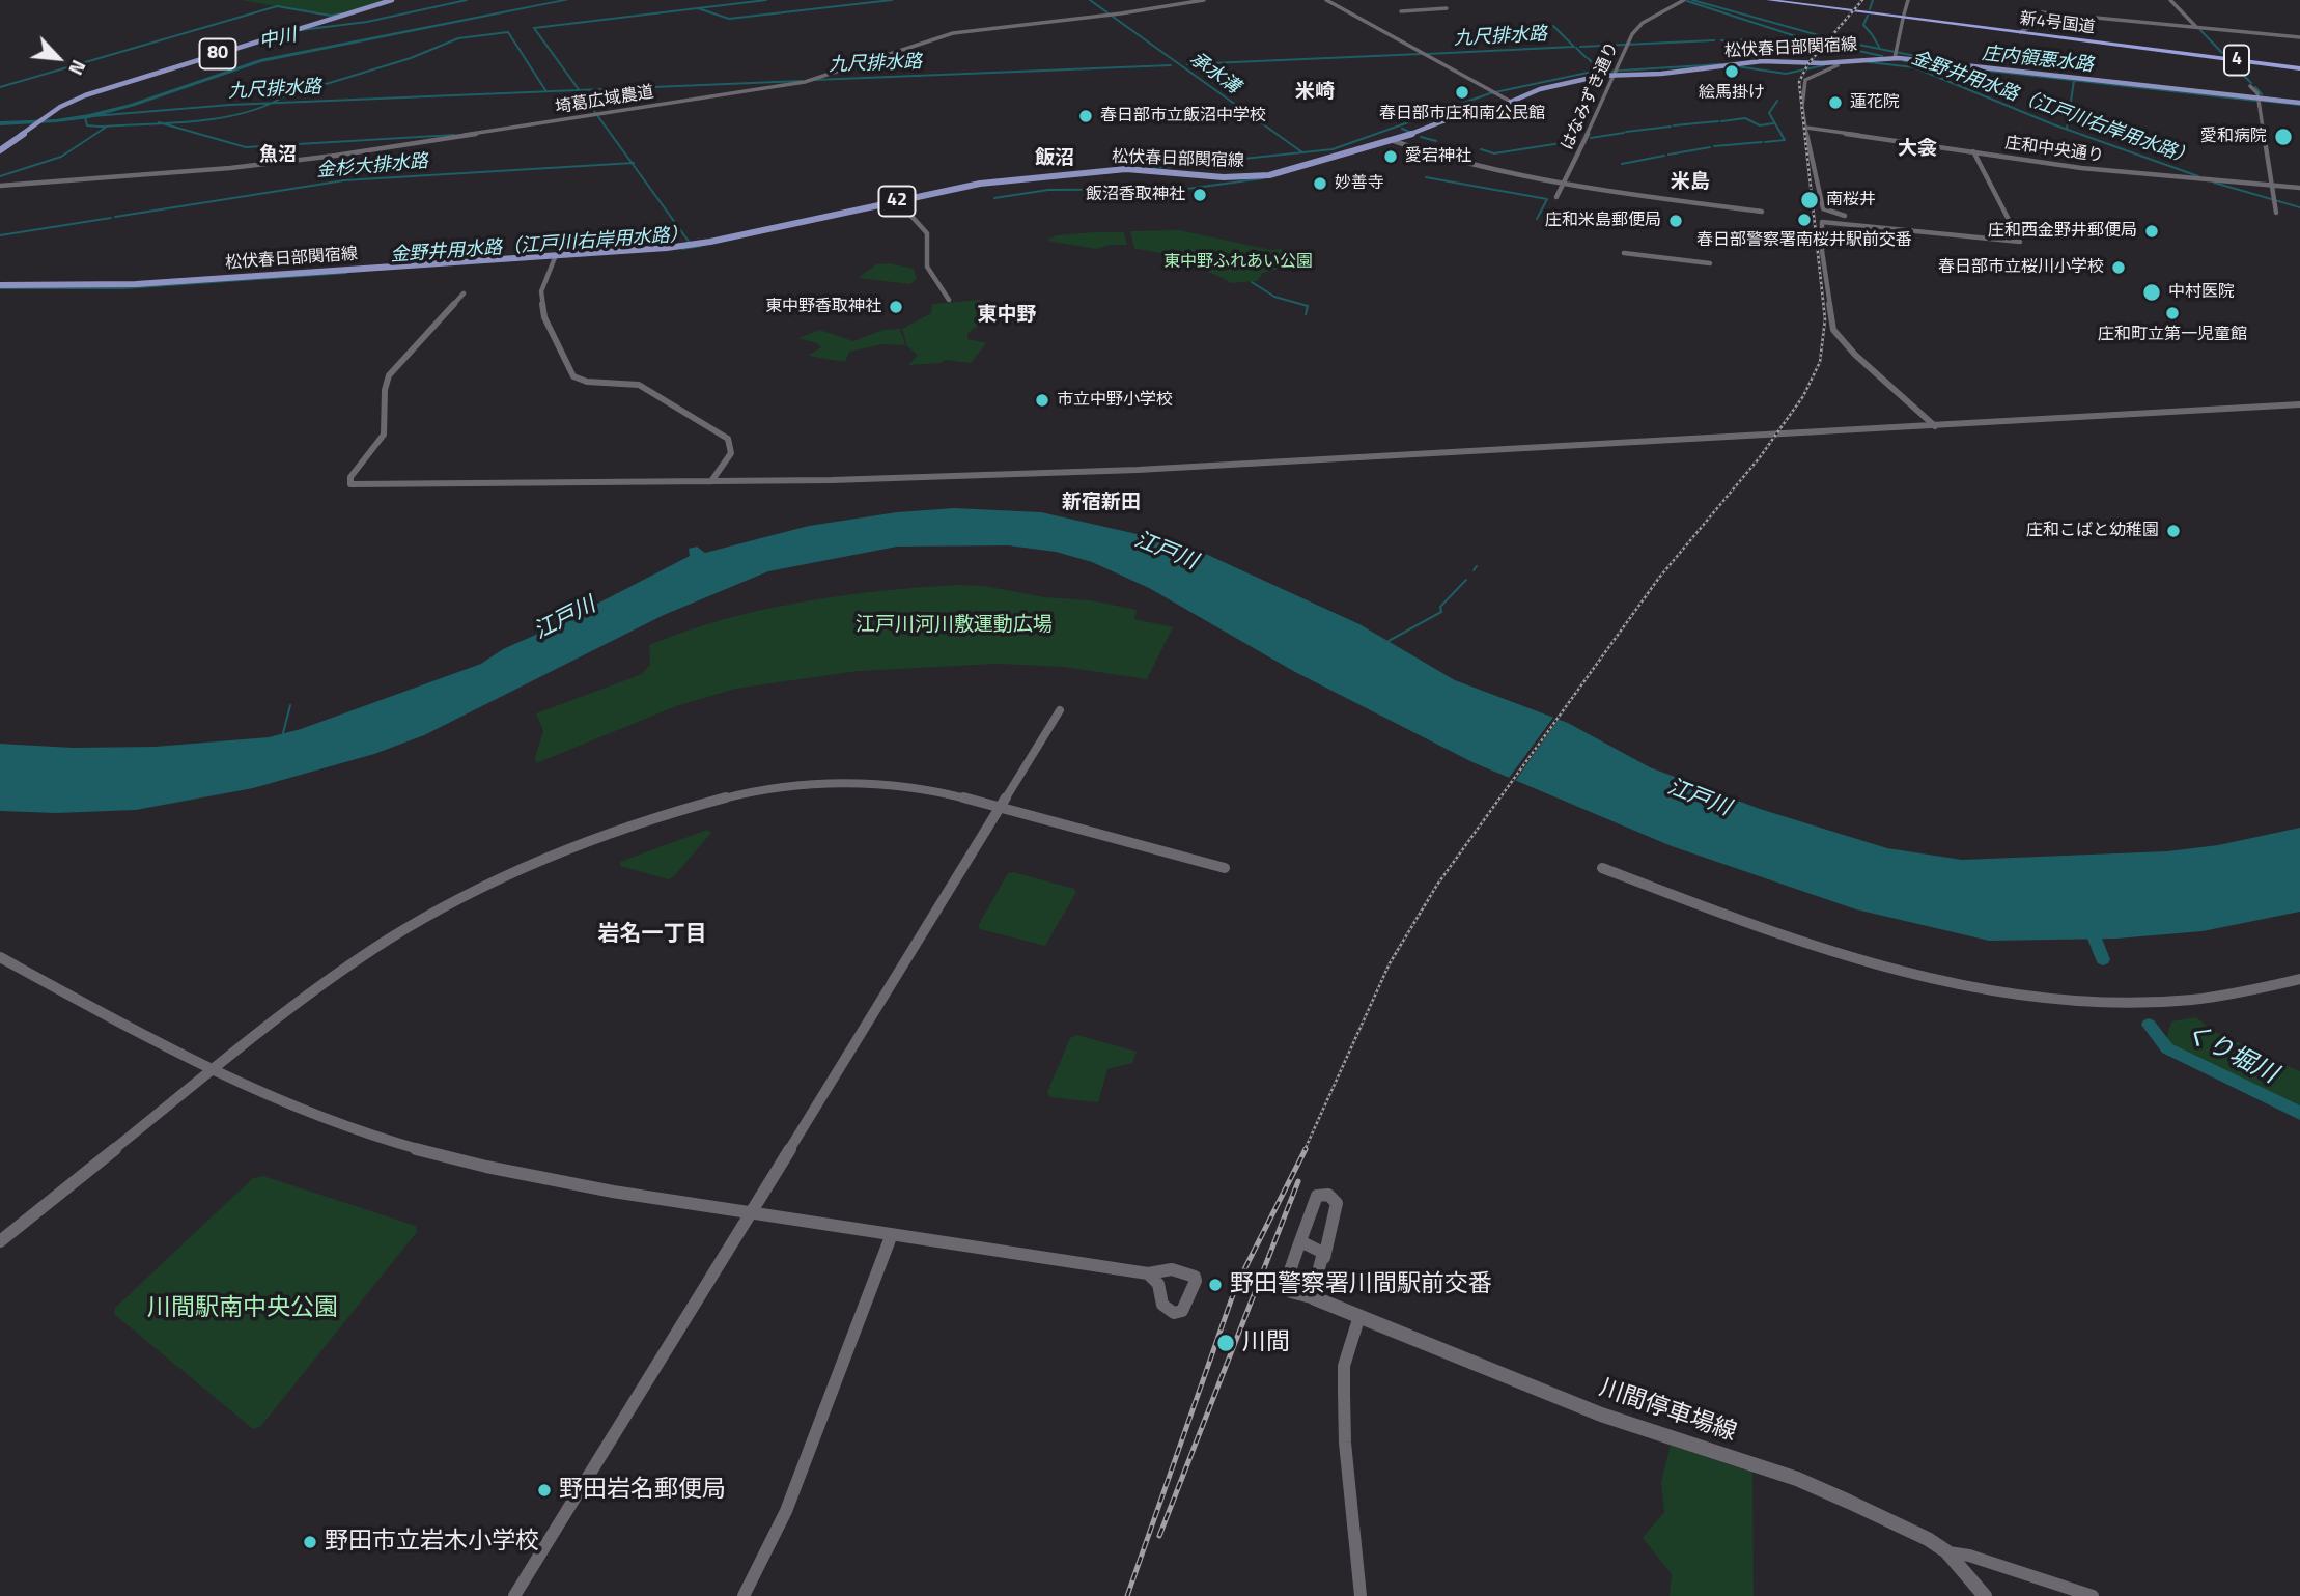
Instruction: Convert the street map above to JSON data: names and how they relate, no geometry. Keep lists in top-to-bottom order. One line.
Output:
{"streets":{"highway":["新4号国道","4"],"main road":["松伏春日部関宿線","80","42","川間停車場線"],"street":["はなみずき通り","埼葛広域農道","庄和中央通り"]},"crossings":[["松伏春日部関宿線","はなみずき通り"]],"districts":["米崎","大衾","魚沼","飯沼","米島","東中野","新宿新田","岩名一丁目"],"water":["九尺排水路","中川","庄内領悪水路","承水溝","金野井用水路（江戸川右岸用水路）","金杉大排水路","江戸川","くり堀川"],"parks":["東中野ふれあい公園","江戸川河川敷運動広場","川間駅南中央公園"],"places":["絵馬掛け","春日部市庄和南公民館","蓮花院","春日部市立飯沼中学校","愛和病院","愛宕神社","妙善寺","飯沼香取神社","南桜井","春日部警察署南桜井駅前交番","庄和米島郵便局","庄和西金野井郵便局","春日部市立桜川小学校","中村医院","東中野香取神社","庄和町立第一児童館","市立中野小学校","庄和こばと幼稚園","野田警察署川間駅前交番","川間","野田岩名郵便局","野田市立岩木小学校"],"north":"bottom right"}
